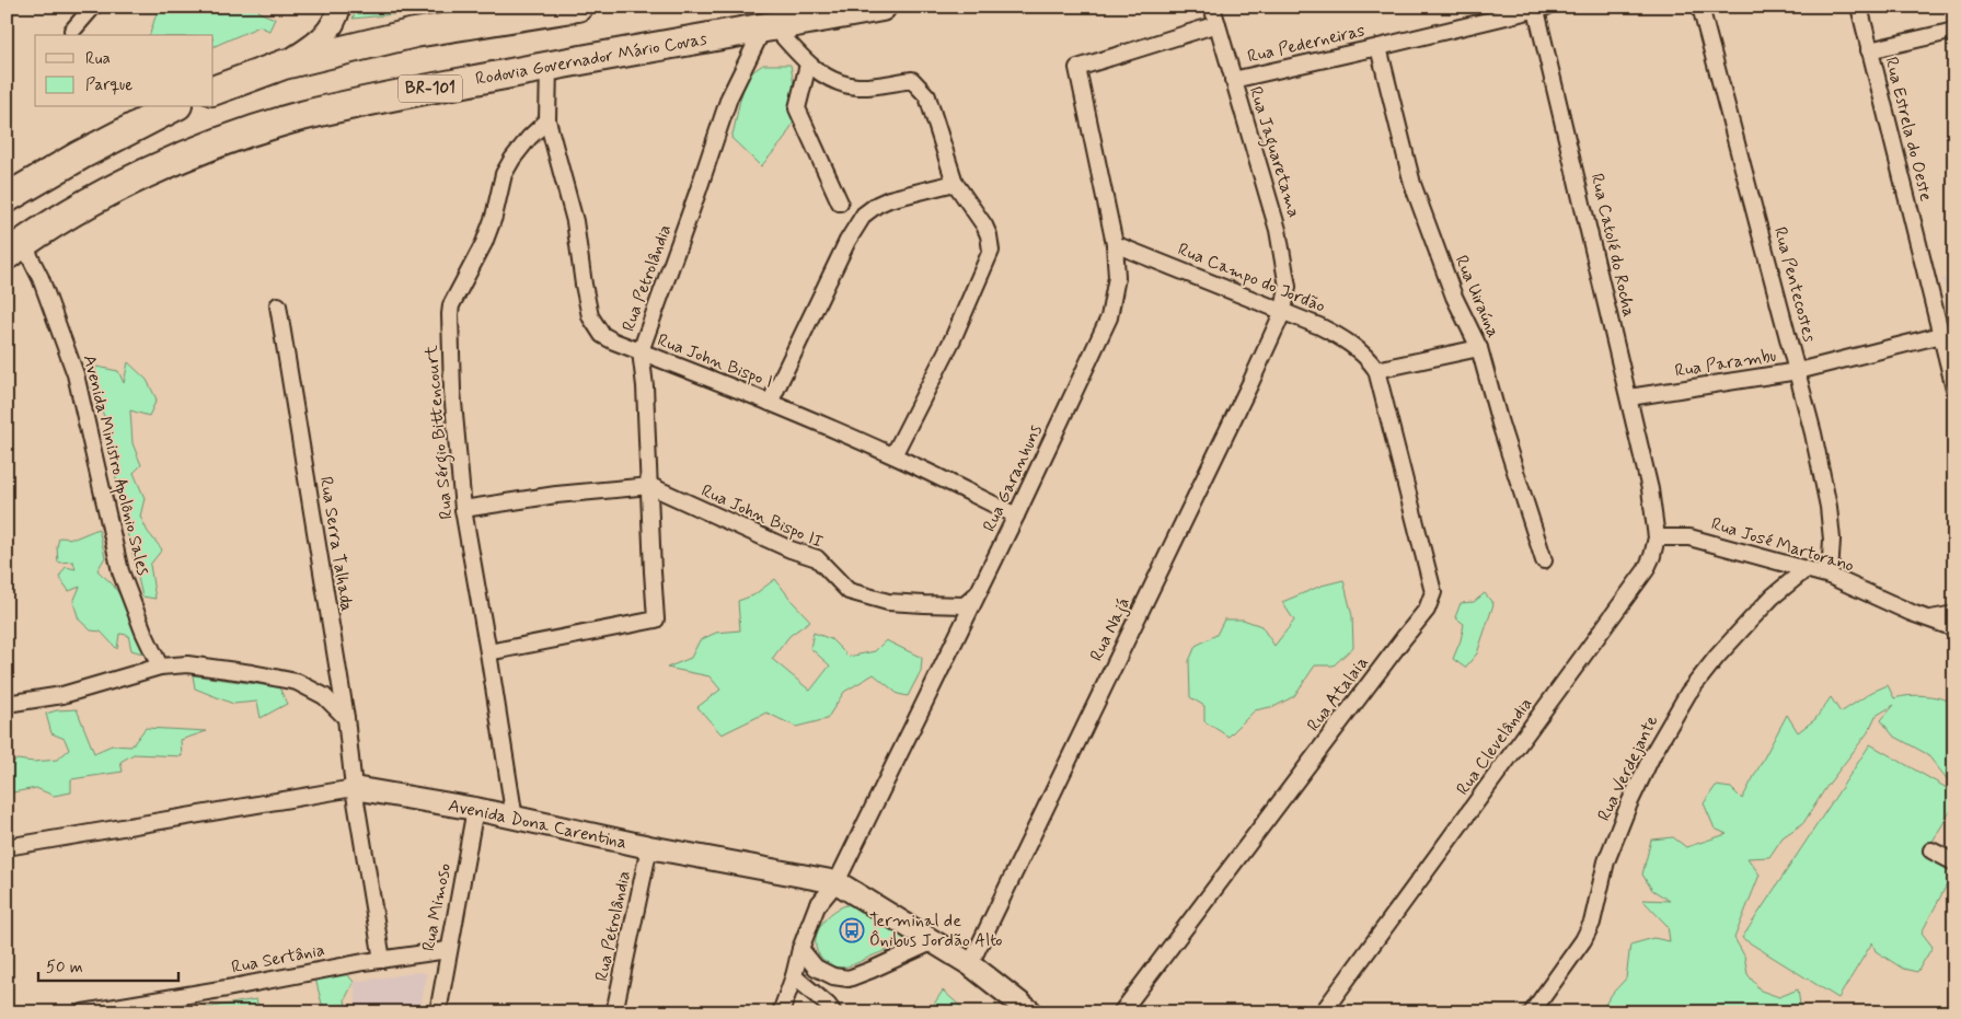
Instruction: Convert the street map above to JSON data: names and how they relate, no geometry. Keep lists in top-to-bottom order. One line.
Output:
{"streets":{"highway":["Rodovia Governador Mário Covas","BR-101"],"street":["Rua Pederneiras","Rua Estrela do Oeste","Rua Jaguaretama","Rua Catolé do Rocha","Rua Petrolândia","Rua Campo do Jordão","Rua Pentecostes","Rua Uiraúna","Rua John Bispo I","Rua Parambu","Rua Sérgio Bittencourt","Avenida Ministro Apolônio Sales","Rua Garanhuns","Rua John Bispo II","Rua Serra Talhada","Rua José Martorano","Rua Najá","Rua Atalaia","Rua Clevelândia","Rua Verdejante","Avenida Dona Carentina","Rua Mimoso","Rua Sertânia"]},"crossings":[["Rua Pederneiras","Rua Jaguaretama"],["Rua Pederneiras","Rua Catolé do Rocha"],["Rua Pederneiras","Rua Uiraúna"],["Rodovia Governador Mário Covas","Rua Petrolândia"],["Rodovia Governador Mário Covas","Avenida Ministro Apolônio Sales"],["Rua Estrela do Oeste","Rua Parambu"],["Rua Jaguaretama","Rua Campo do Jordão"],["Rua Jaguaretama","Rua Garanhuns"],["Rua Jaguaretama","Rua Najá"],["Rua Catolé do Rocha","Rua Parambu"],["Rua Catolé do Rocha","Rua Clevelândia"],["Rua Petrolândia","Rua John Bispo I"],["Rua Petrolândia","Rua Sérgio Bittencourt"],["Rua Petrolândia","Rua John Bispo II"],["Rua Petrolândia","Avenida Dona Carentina"],["Rua Campo do Jordão","Rua Garanhuns"],["Rua Campo do Jordão","Rua Najá"],["Rua Campo do Jordão","Rua Atalaia"],["Rua Pentecostes","Rua Parambu"],["Rua Pentecostes","Rua José Martorano"],["Rua John Bispo I","Rua Sérgio Bittencourt"],["Rua John Bispo I","Rua Garanhuns"],["Rua Sérgio Bittencourt","Avenida Dona Carentina"],["Rua Garanhuns","Rua John Bispo II"],["Rua Garanhuns","Avenida Dona Carentina"],["Rua Serra Talhada","Avenida Dona Carentina"],["Rua José Martorano","Rua Clevelândia"],["Rua José Martorano","Rua Verdejante"],["Rua Najá","Avenida Dona Carentina"],["Avenida Dona Carentina","Rua Mimoso"],["Rua Mimoso","Rua Sertânia"]],"places":{"bus stop":["Terminal de Ônibus Jordão Alto"]},"legend":["Rua","Parque"],"scale_bar":"50 m"}
